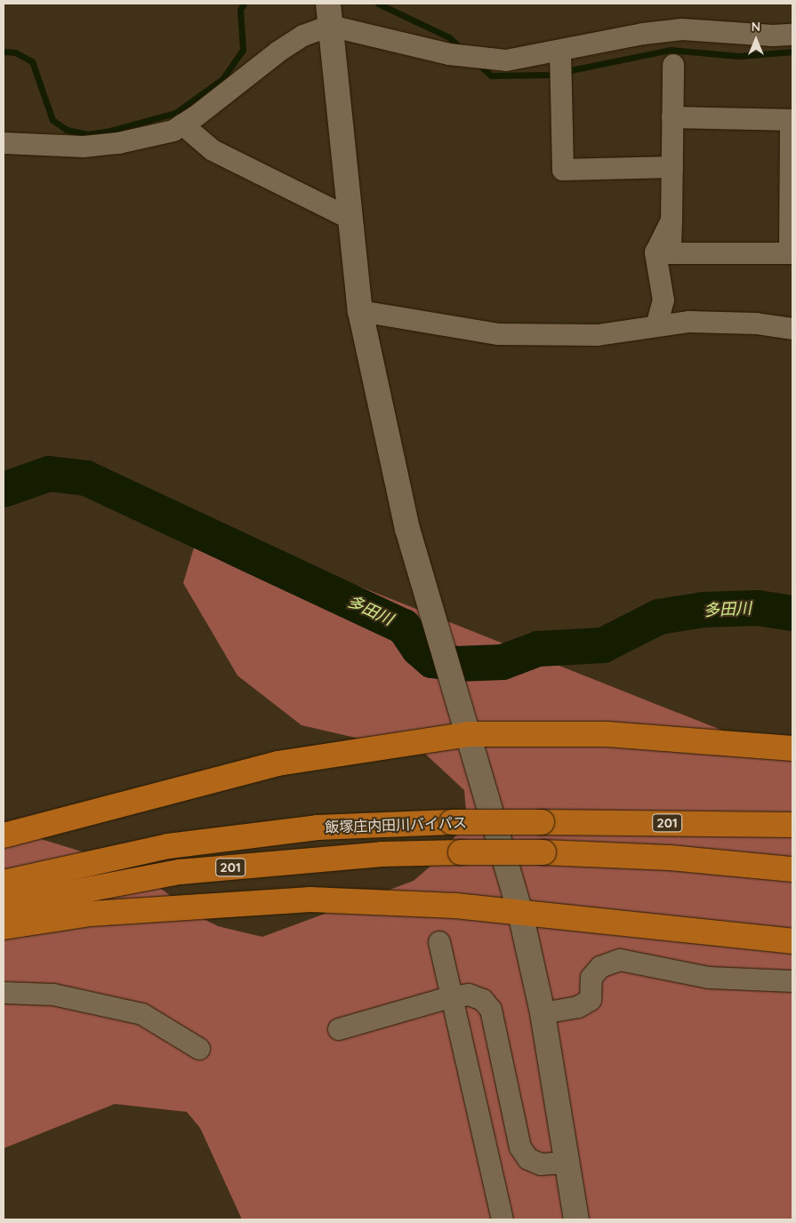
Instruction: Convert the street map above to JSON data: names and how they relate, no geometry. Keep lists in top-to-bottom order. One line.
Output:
{"streets":{"highway":["201","飯塚庄内田川バイパス"]},"water":["多田川"],"north":"top"}
